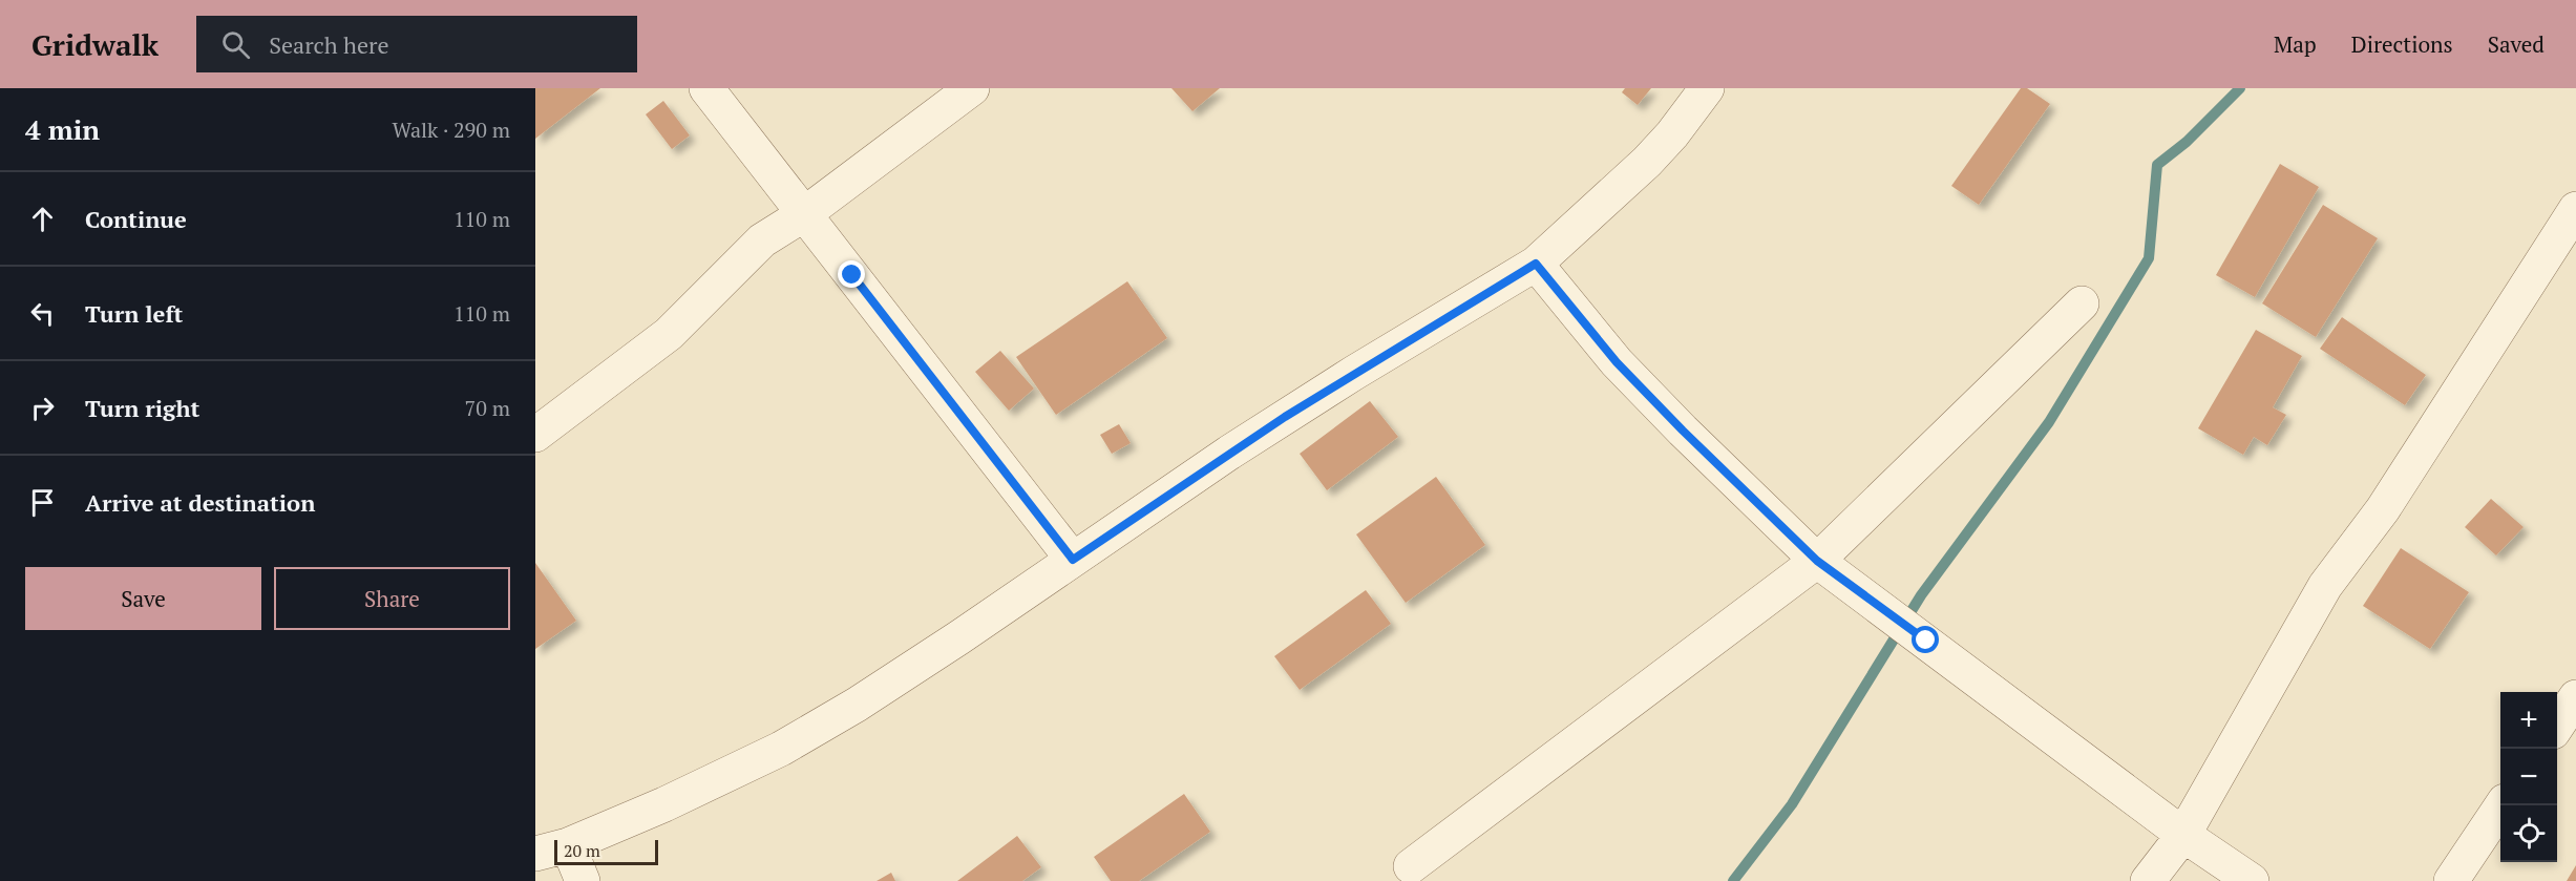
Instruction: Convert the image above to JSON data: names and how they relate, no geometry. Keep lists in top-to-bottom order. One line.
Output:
{"scale_bar":"20 m","page":{"header":"Gridwalk","search":"Search here","nav":["Map","Directions","Saved"],"heading":["4 min","Walk · 290 m"],"list":[["Continue","110 m"],["Turn left","110 m"],["Turn right","70 m"],"Arrive at destination"],"buttons":["Save","Share"],"map_buttons":["+","−"],"scale":"20 m"}}
